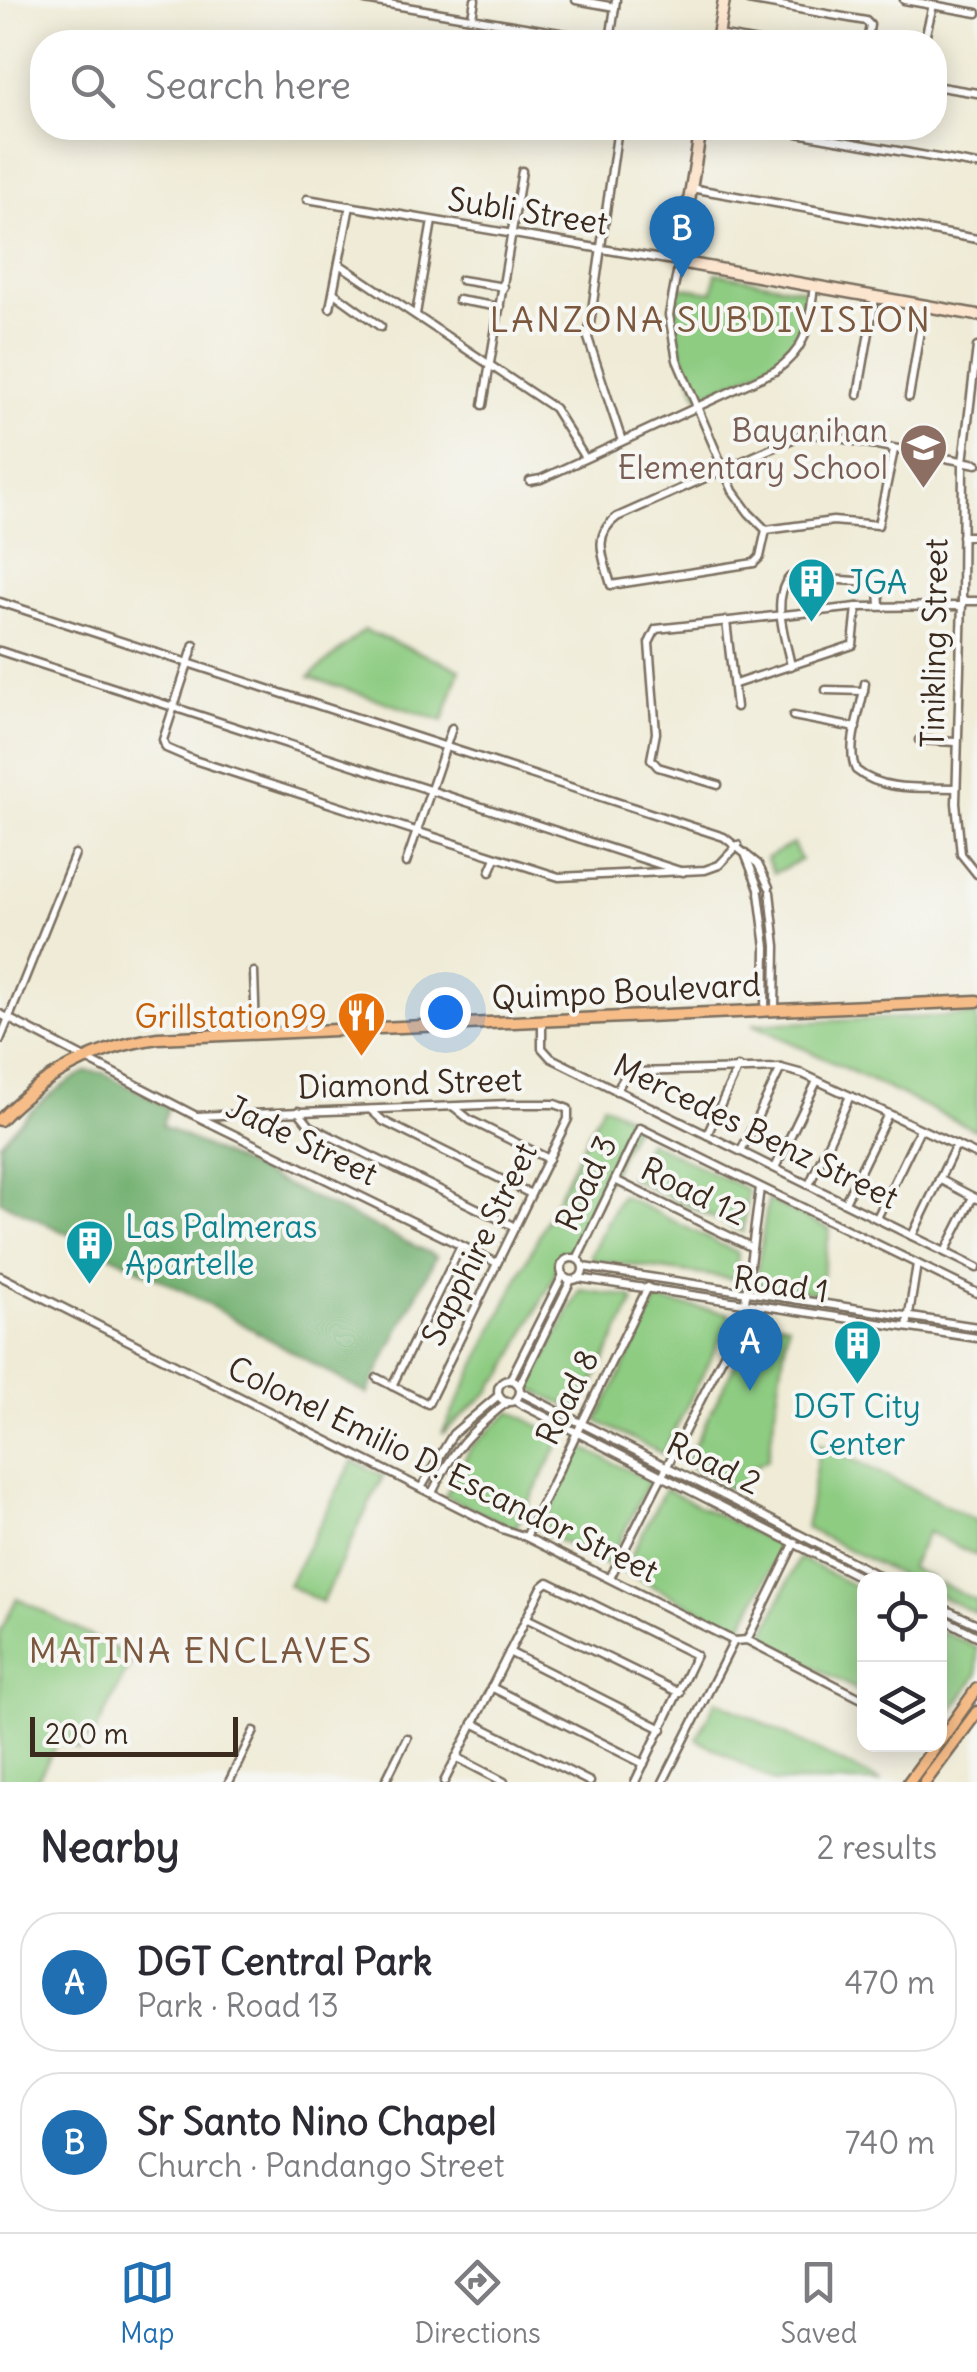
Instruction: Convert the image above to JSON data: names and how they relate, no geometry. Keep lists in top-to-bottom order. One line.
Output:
{"streets":{"main road":["Quimpo Boulevard"],"street":["Subli Street","Tinikling Street","Diamond Street","Mercedes Benz Street","Jade Street","Road 3","Road 12","Sapphire Street","Road 1","Road 8","Road 2","Colonel Emilio D. Escandor Street"]},"crossings":[["Quimpo Boulevard","Mercedes Benz Street"],["Quimpo Boulevard","Jade Street"],["Diamond Street","Jade Street"],["Diamond Street","Sapphire Street"],["Jade Street","Sapphire Street"],["Road 3","Road 12"],["Road 3","Road 1"],["Road 3","Road 2"],["Road 1","Road 8"],["Road 8","Road 2"],["Road 8","Colonel Emilio D. Escandor Street"]],"districts":["LANZONA SUBDIVISION","MATINA ENCLAVES"],"places":{"school or university":["Bayanihan Elementary School"],"building":["JGA","Las Palmeras Apartelle","DGT City Center"],"restaurant":["Grillstation99"]},"scale_bar":"200 m","page":{"search":"Search here","pins":["B","A"],"scale":"200 m","heading":["Nearby","2 results"],"list":[{"mark":"A","name":"DGT Central Park","note":"Park · Road 13","value":"470 m"},{"mark":"B","name":"Sr Santo Nino Chapel","note":"Church · Pandango Street","value":"740 m"}],"nav":["Map","Directions","Saved"]}}
